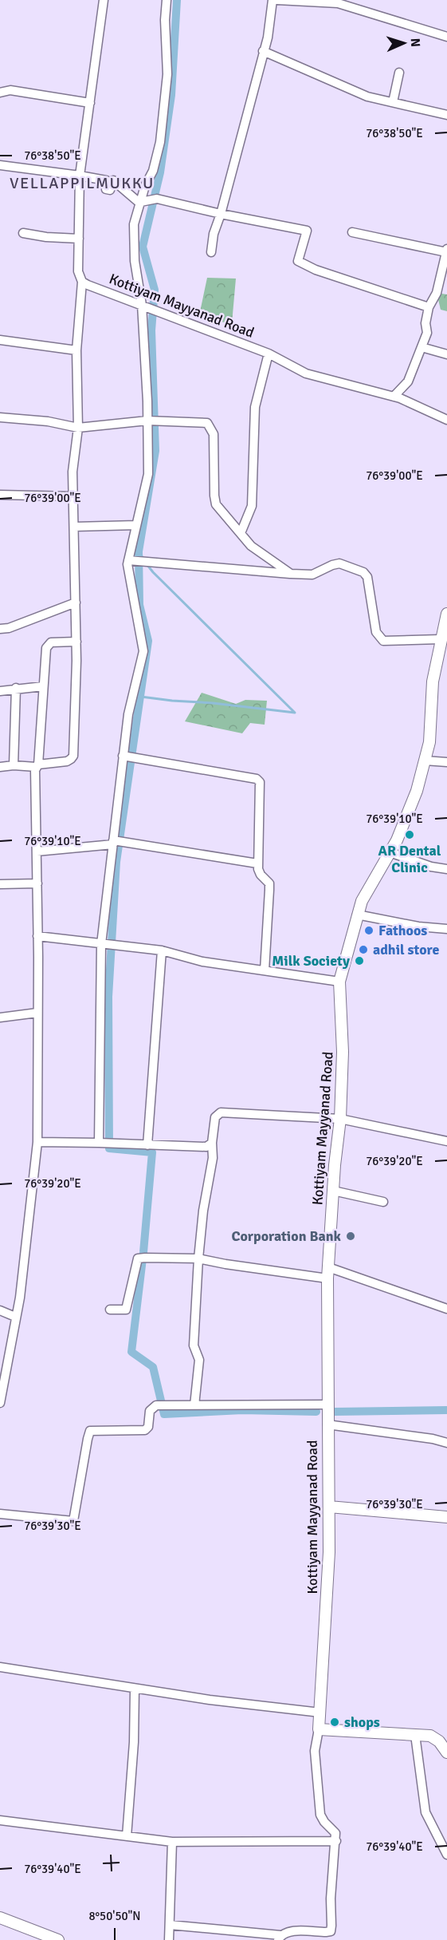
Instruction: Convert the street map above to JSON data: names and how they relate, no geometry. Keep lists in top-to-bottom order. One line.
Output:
{"streets":{"main road":["Kottiyam Mayyanad Road"]},"districts":["VELLAPPILMUKKU"],"places":["AR Dental Clinic","Fathoos","adhil store","Milk Society","Corporation Bank","shops"],"north":"right","coordinates":["76°38'50\"E","76°39'00\"E","76°39'10\"E","76°39'20\"E","76°39'30\"E","76°39'40\"E","8°50'50\"N"]}
